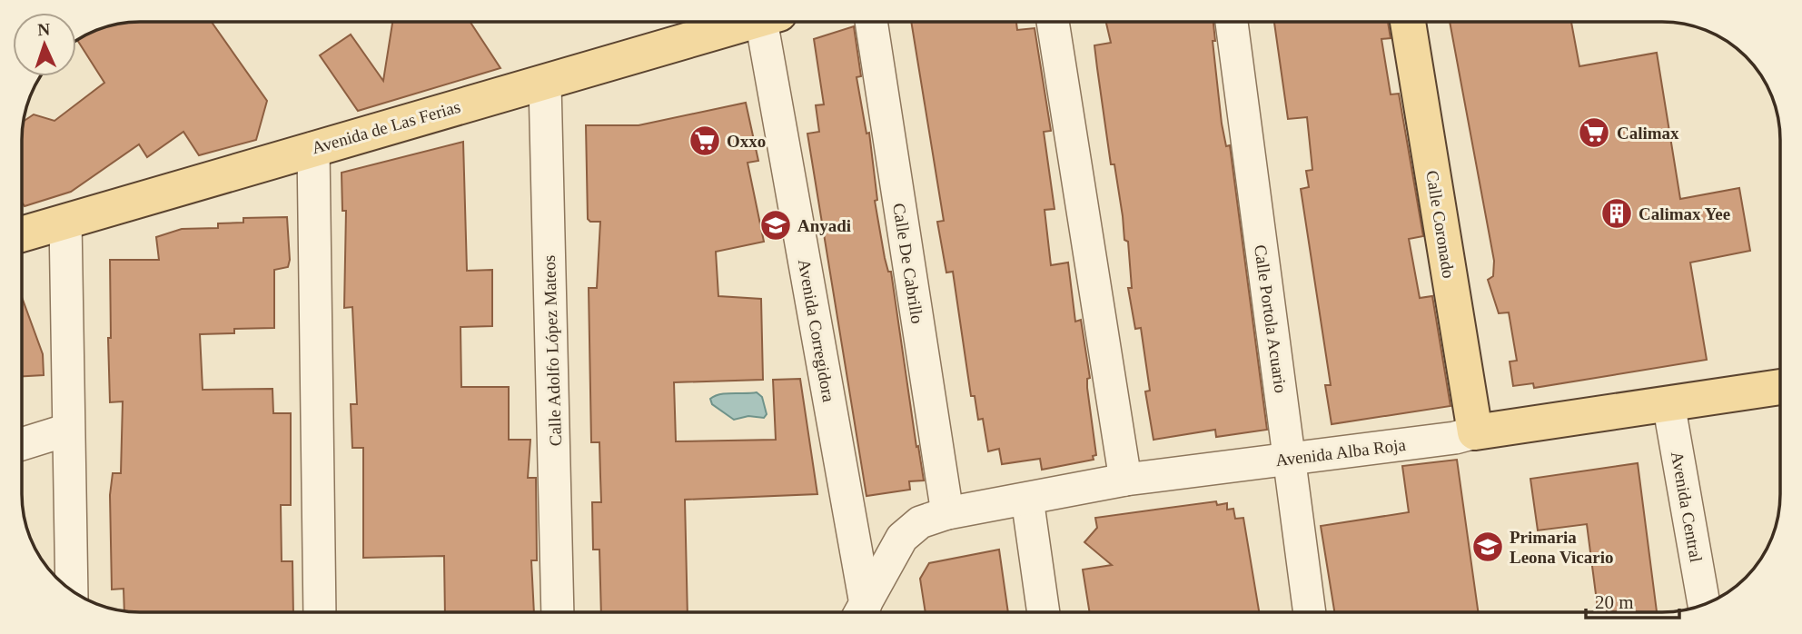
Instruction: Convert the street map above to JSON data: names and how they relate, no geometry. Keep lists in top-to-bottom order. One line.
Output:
{"streets":{"main road":["Avenida de Las Ferias","Calle Coronado","Avenida Alba Roja"],"street":["Calle De Cabrillo","Calle Portola Acuario","Avenida Corregidora","Calle Adolfo López Mateos","Avenida Central"]},"crossings":[["Avenida de Las Ferias","Calle Adolfo López Mateos"],["Calle Coronado","Avenida Alba Roja"],["Calle De Cabrillo","Avenida Alba Roja"],["Calle Portola Acuario","Avenida Alba Roja"],["Avenida Corregidora","Avenida Alba Roja"],["Avenida Alba Roja","Avenida Central"]],"places":{"supermarket":["Calimax","Oxxo"],"building":["Calimax Yee"],"school or university":["Anyadi","Primaria Leona Vicario"]},"scale_bar":"20 m","north":"top"}
